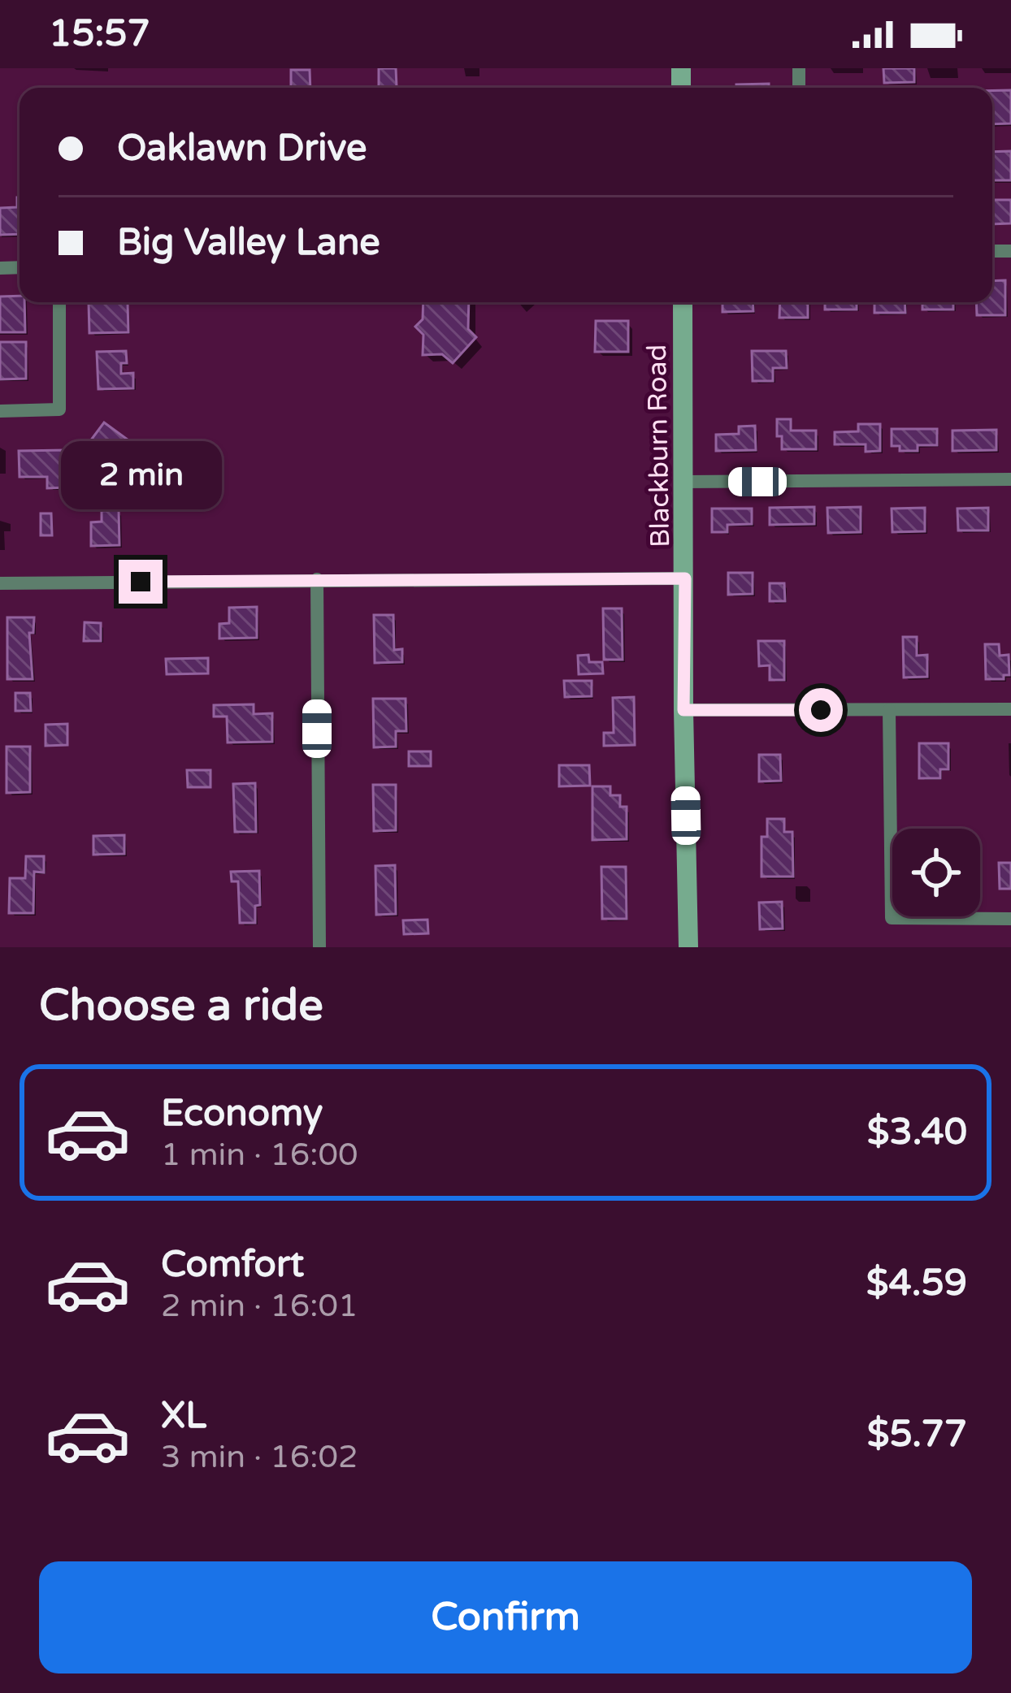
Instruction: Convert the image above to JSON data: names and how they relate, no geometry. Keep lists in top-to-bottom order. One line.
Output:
{"streets":{"main road":["Blackburn Road"]},"page":{"status":"15:57","banner":["Oaklawn Drive","Big Valley Lane"],"bubble":"2 min","heading":"Choose a ride","list":[{"name":"Economy","note":"1 min · 16:00","value":"$3.40"},{"name":"Comfort","note":"2 min · 16:01","value":"$4.59"},{"name":"XL","note":"3 min · 16:02","value":"$5.77"}],"buttons":"Confirm"}}
